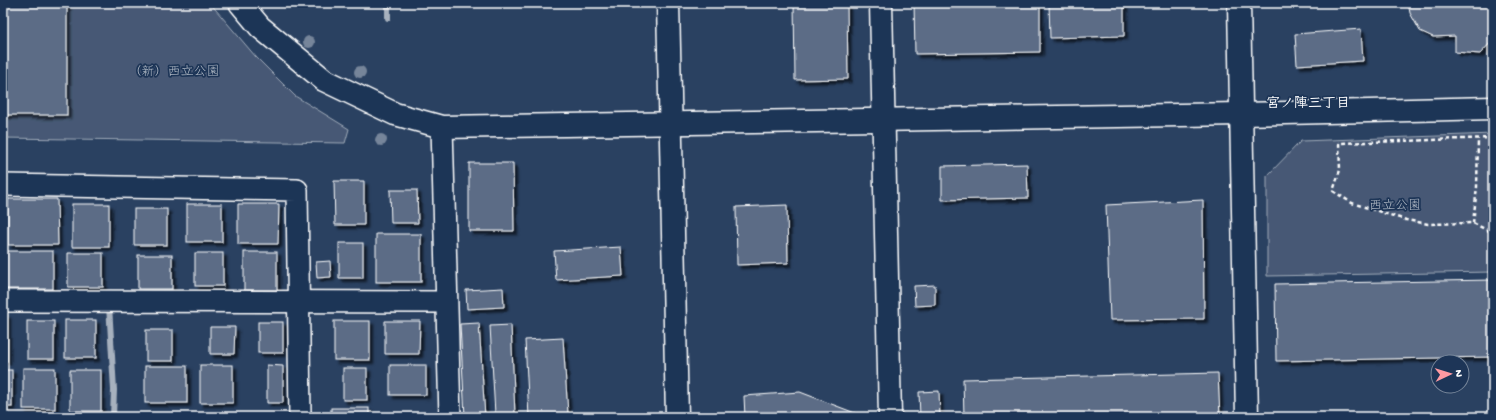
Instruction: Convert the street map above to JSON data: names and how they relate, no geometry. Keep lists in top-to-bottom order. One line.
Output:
{"districts":["宮ノ陣三丁目"],"parks":["（新）西立公園","西立公園"],"north":"right"}
